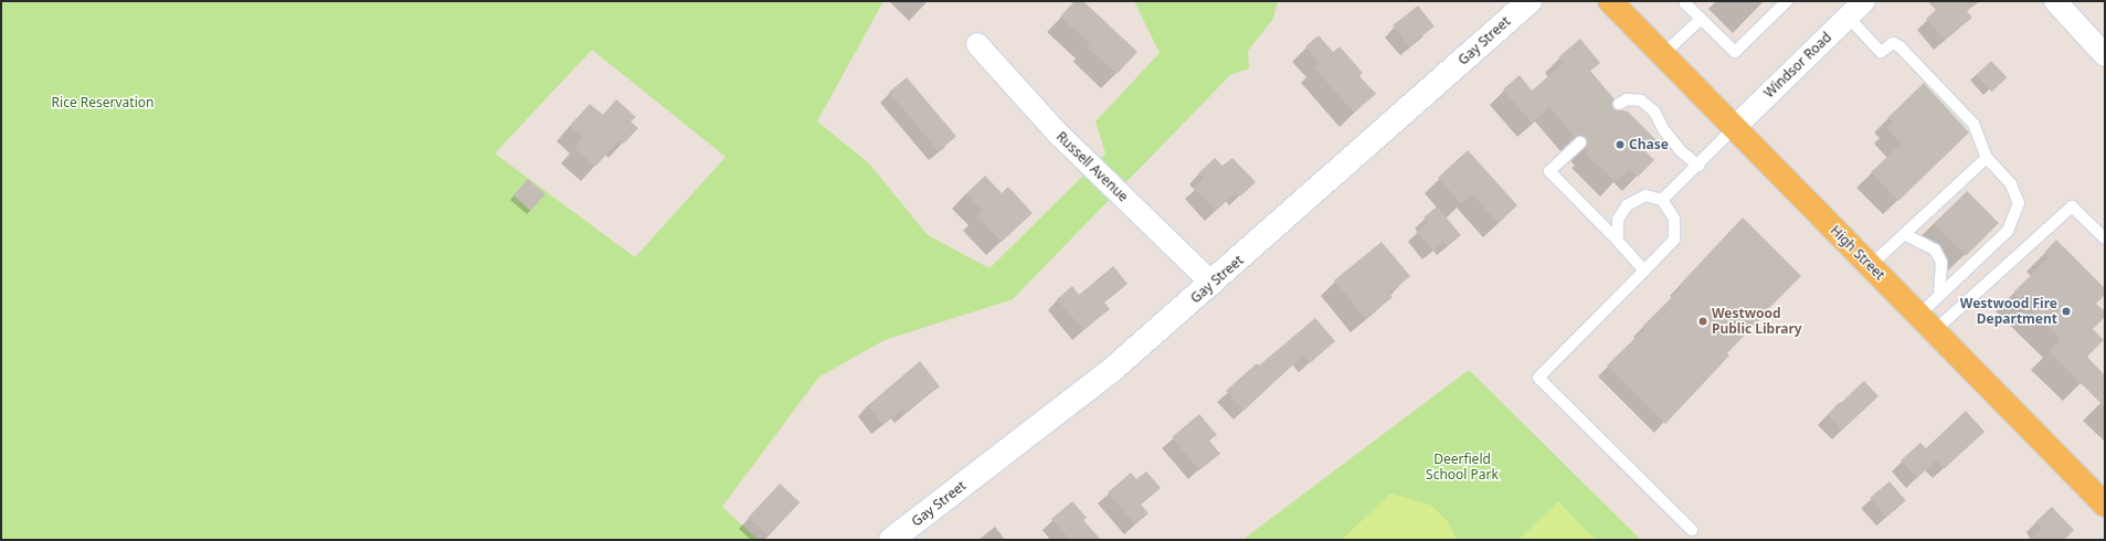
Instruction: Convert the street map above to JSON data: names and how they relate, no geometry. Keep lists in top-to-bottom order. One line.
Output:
{"streets":{"main road":["High Street"],"street":["Gay Street","Windsor Road","Russell Avenue"]},"crossings":[["Gay Street","Russell Avenue"],["Windsor Road","High Street"]],"parks":["Rice Reservation","Deerfield School Park"],"places":["Chase","Westwood Fire Department","Westwood Public Library"]}
